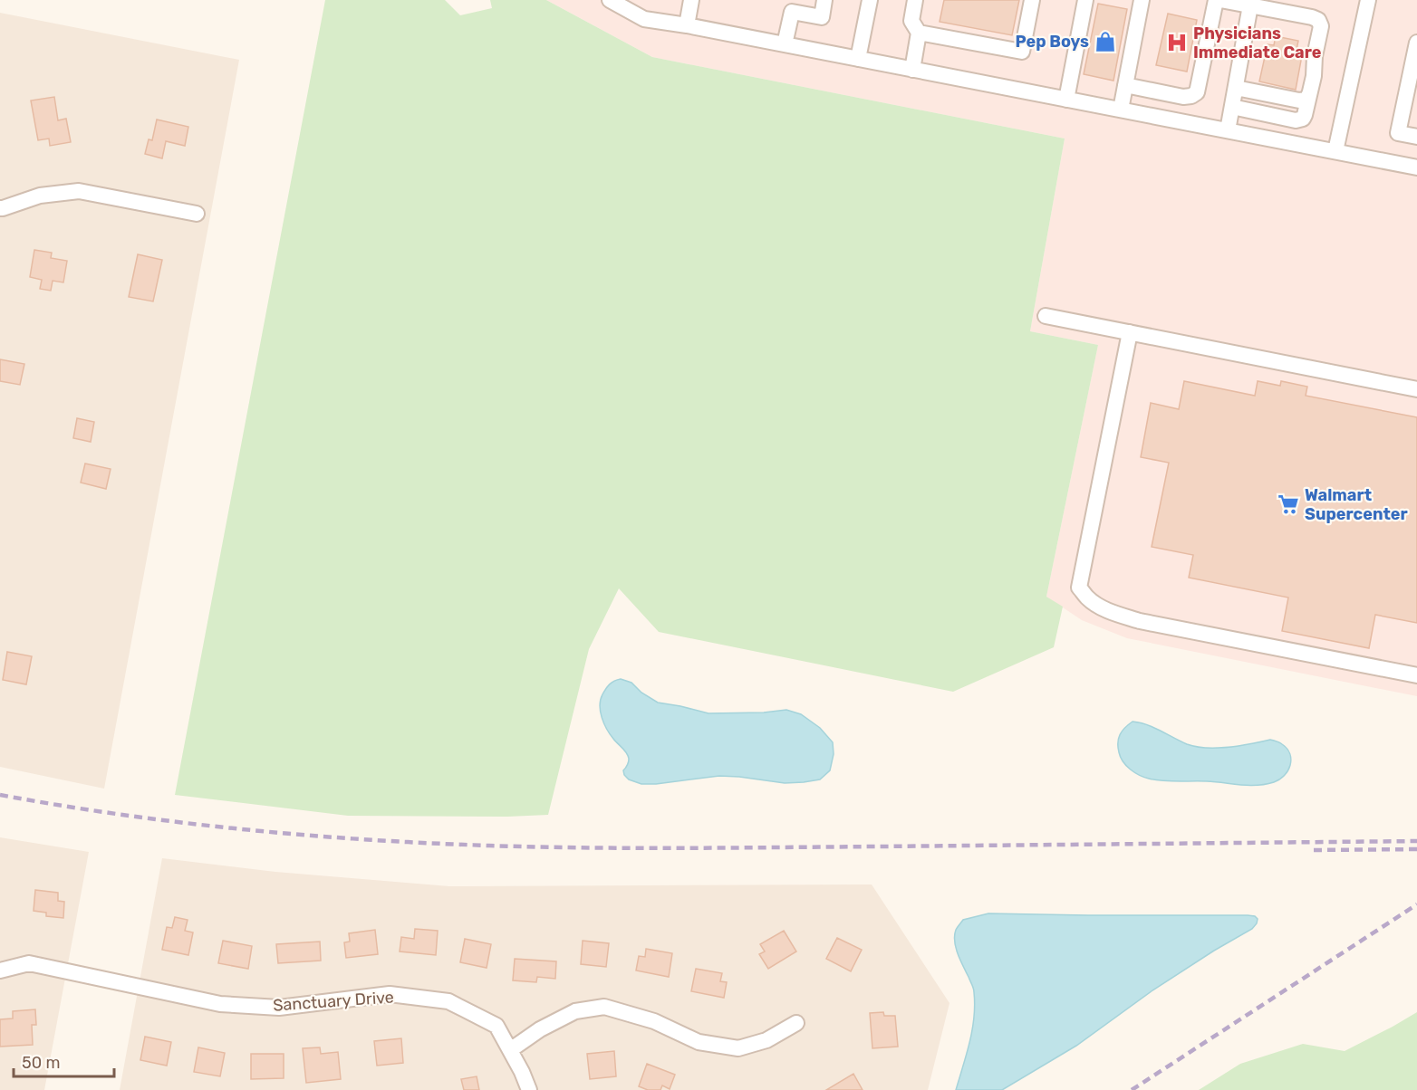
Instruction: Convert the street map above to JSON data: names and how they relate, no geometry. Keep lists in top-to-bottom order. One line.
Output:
{"streets":{"street":["Sanctuary Drive"]},"places":{"shop":["Pep Boys"],"hospital":["Physicians Immediate Care"],"supermarket":["Walmart Supercenter"]},"scale_bar":"50 m"}
